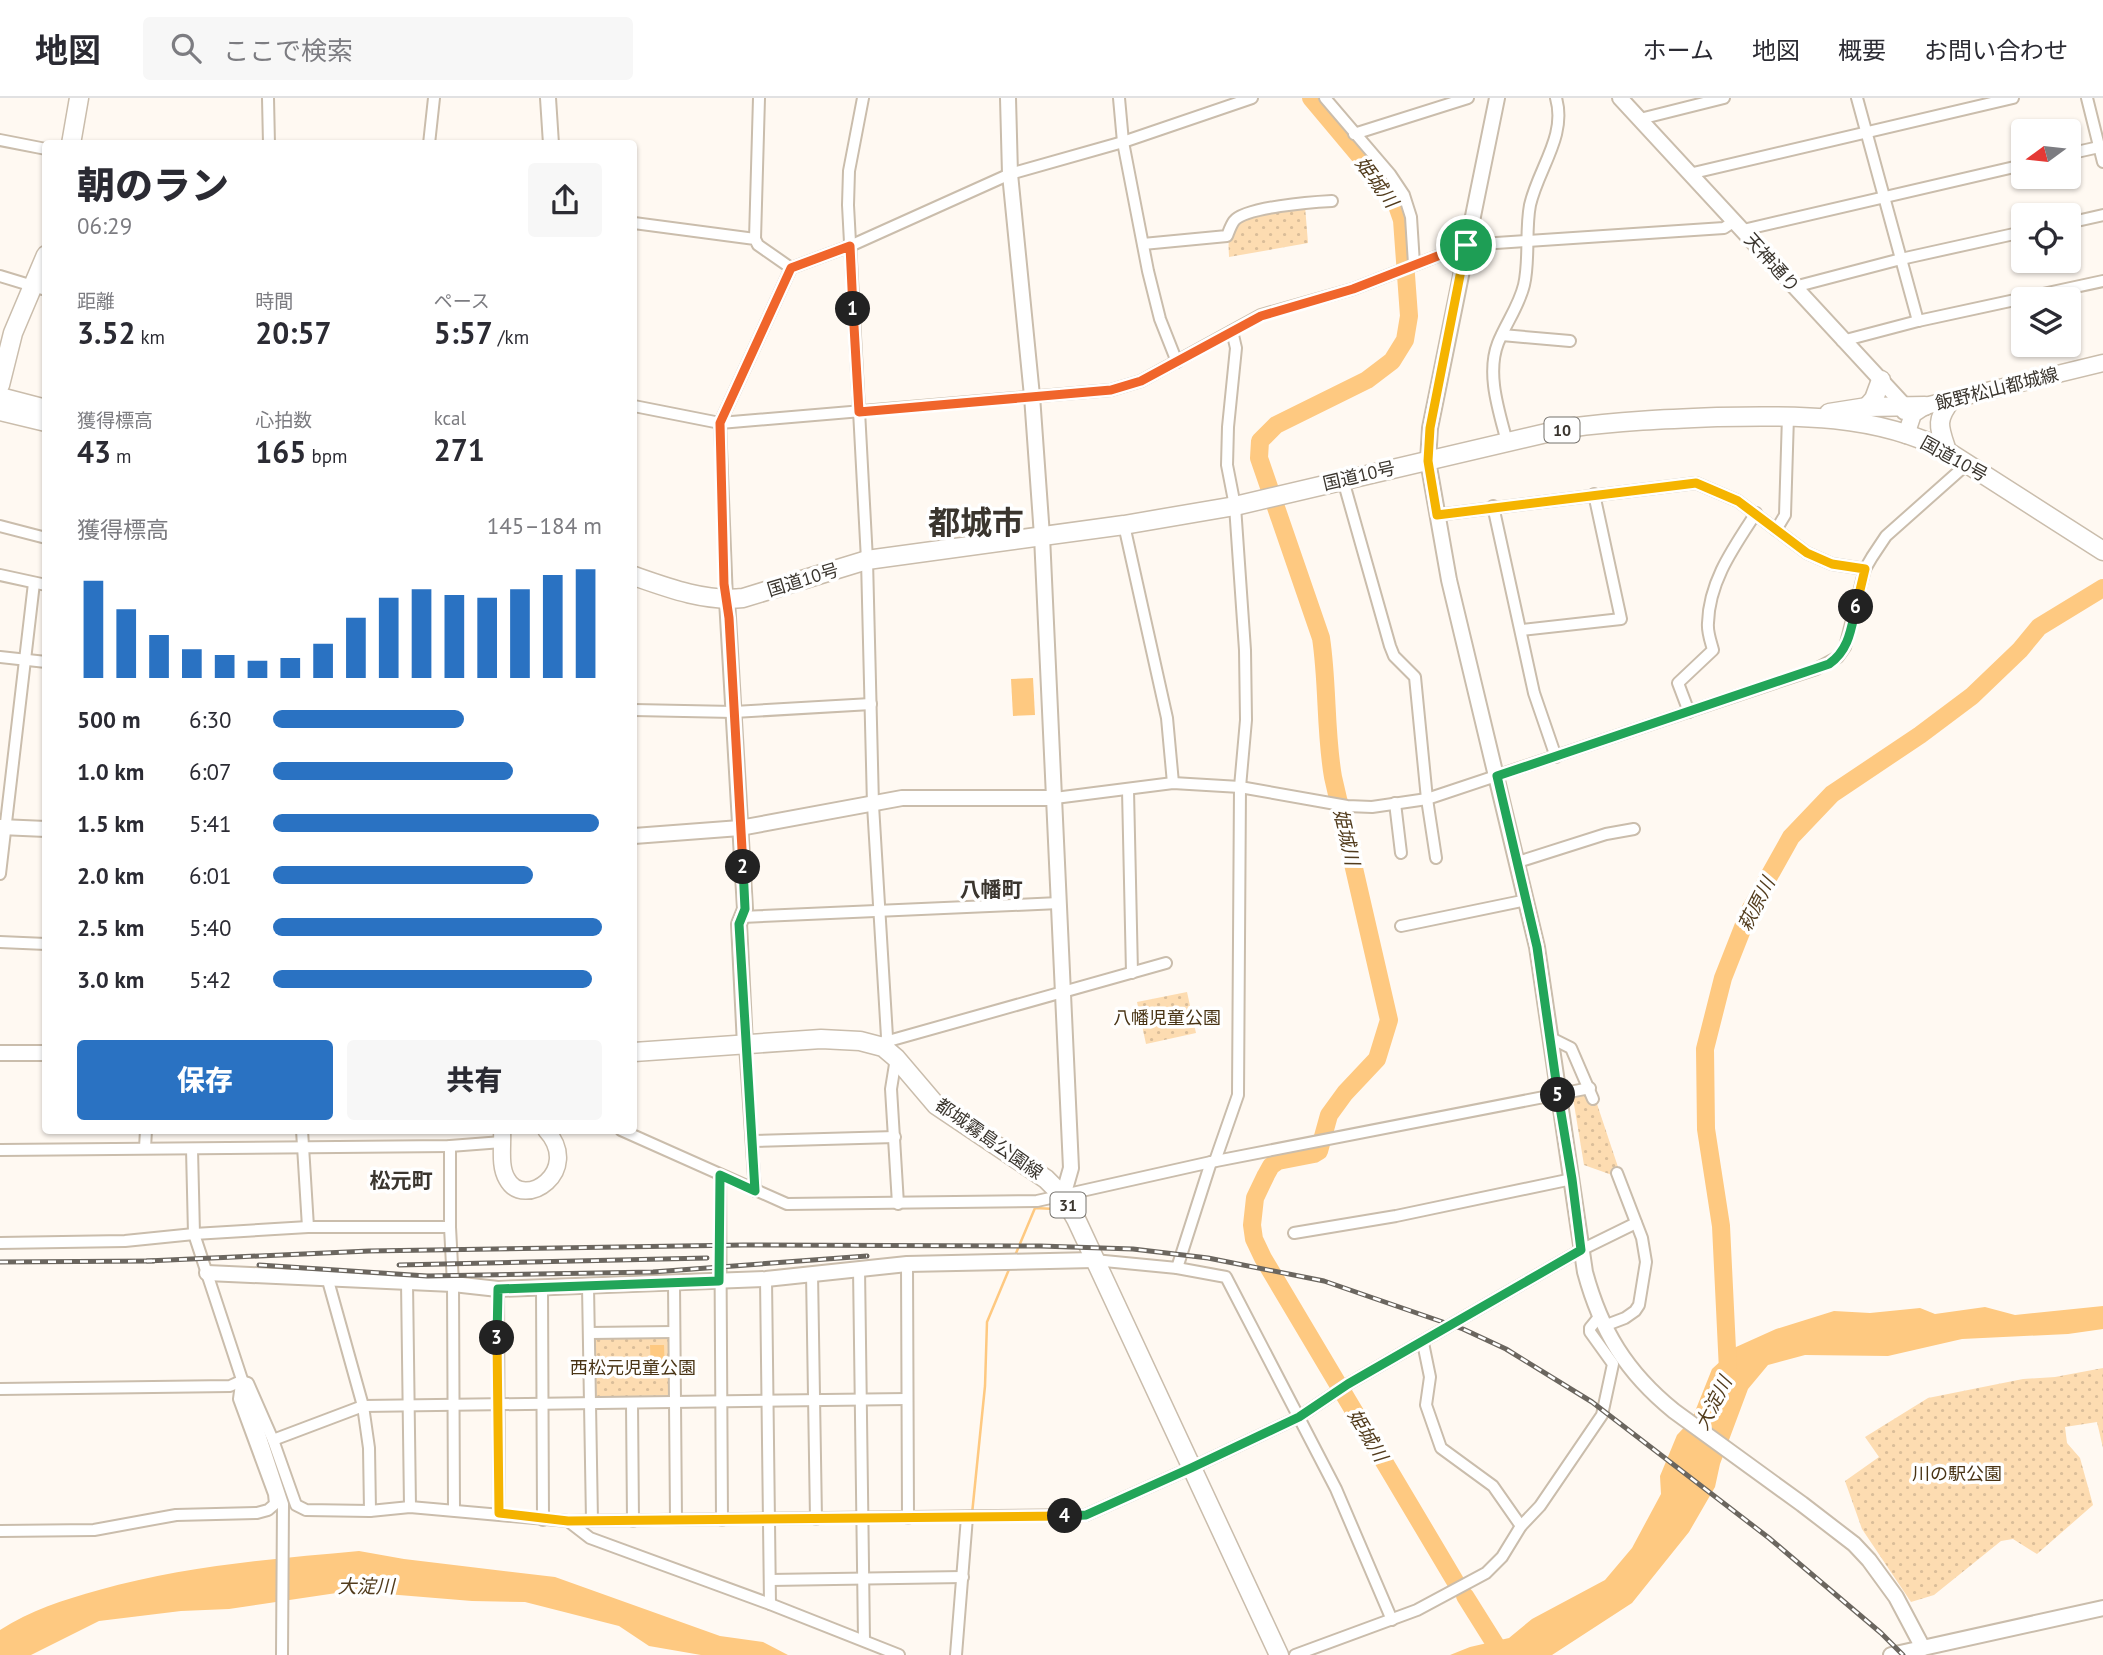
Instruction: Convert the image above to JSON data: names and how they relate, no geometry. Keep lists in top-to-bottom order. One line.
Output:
{"streets":{"main road":["飯野松山都城線","10","国道10号","都城霧島公園線","31"],"street":["天神通り"]},"crossings":[["飯野松山都城線","国道10号"]],"districts":["都城市","八幡町","松元町"],"water":["姫城川","萩原川","大淀川"],"parks":["八幡児童公園","西松元児童公園","川の駅公園"],"north":"left","page":{"header":"地図","search":"ここで検索","nav":["ホーム","地図","概要","お問い合わせ"],"heading":["朝のラン","06:29"],"stats":[["距離","3.52 km"],["時間","20:57"],["ペース","5:57 /km"],["獲得標高","43 m"],["心拍数","165 bpm"],["kcal","271"]],"pins":["1","6","2","5","3","4"],"chart":["獲得標高","145–184 m"],"list":[{"name":"500 m","note":"6:30"},{"name":"1.0 km","note":"6:07"},{"name":"1.5 km","note":"5:41"},{"name":"2.0 km","note":"6:01"},{"name":"2.5 km","note":"5:40"},{"name":"3.0 km","note":"5:42"}],"buttons":["保存","共有"]}}
